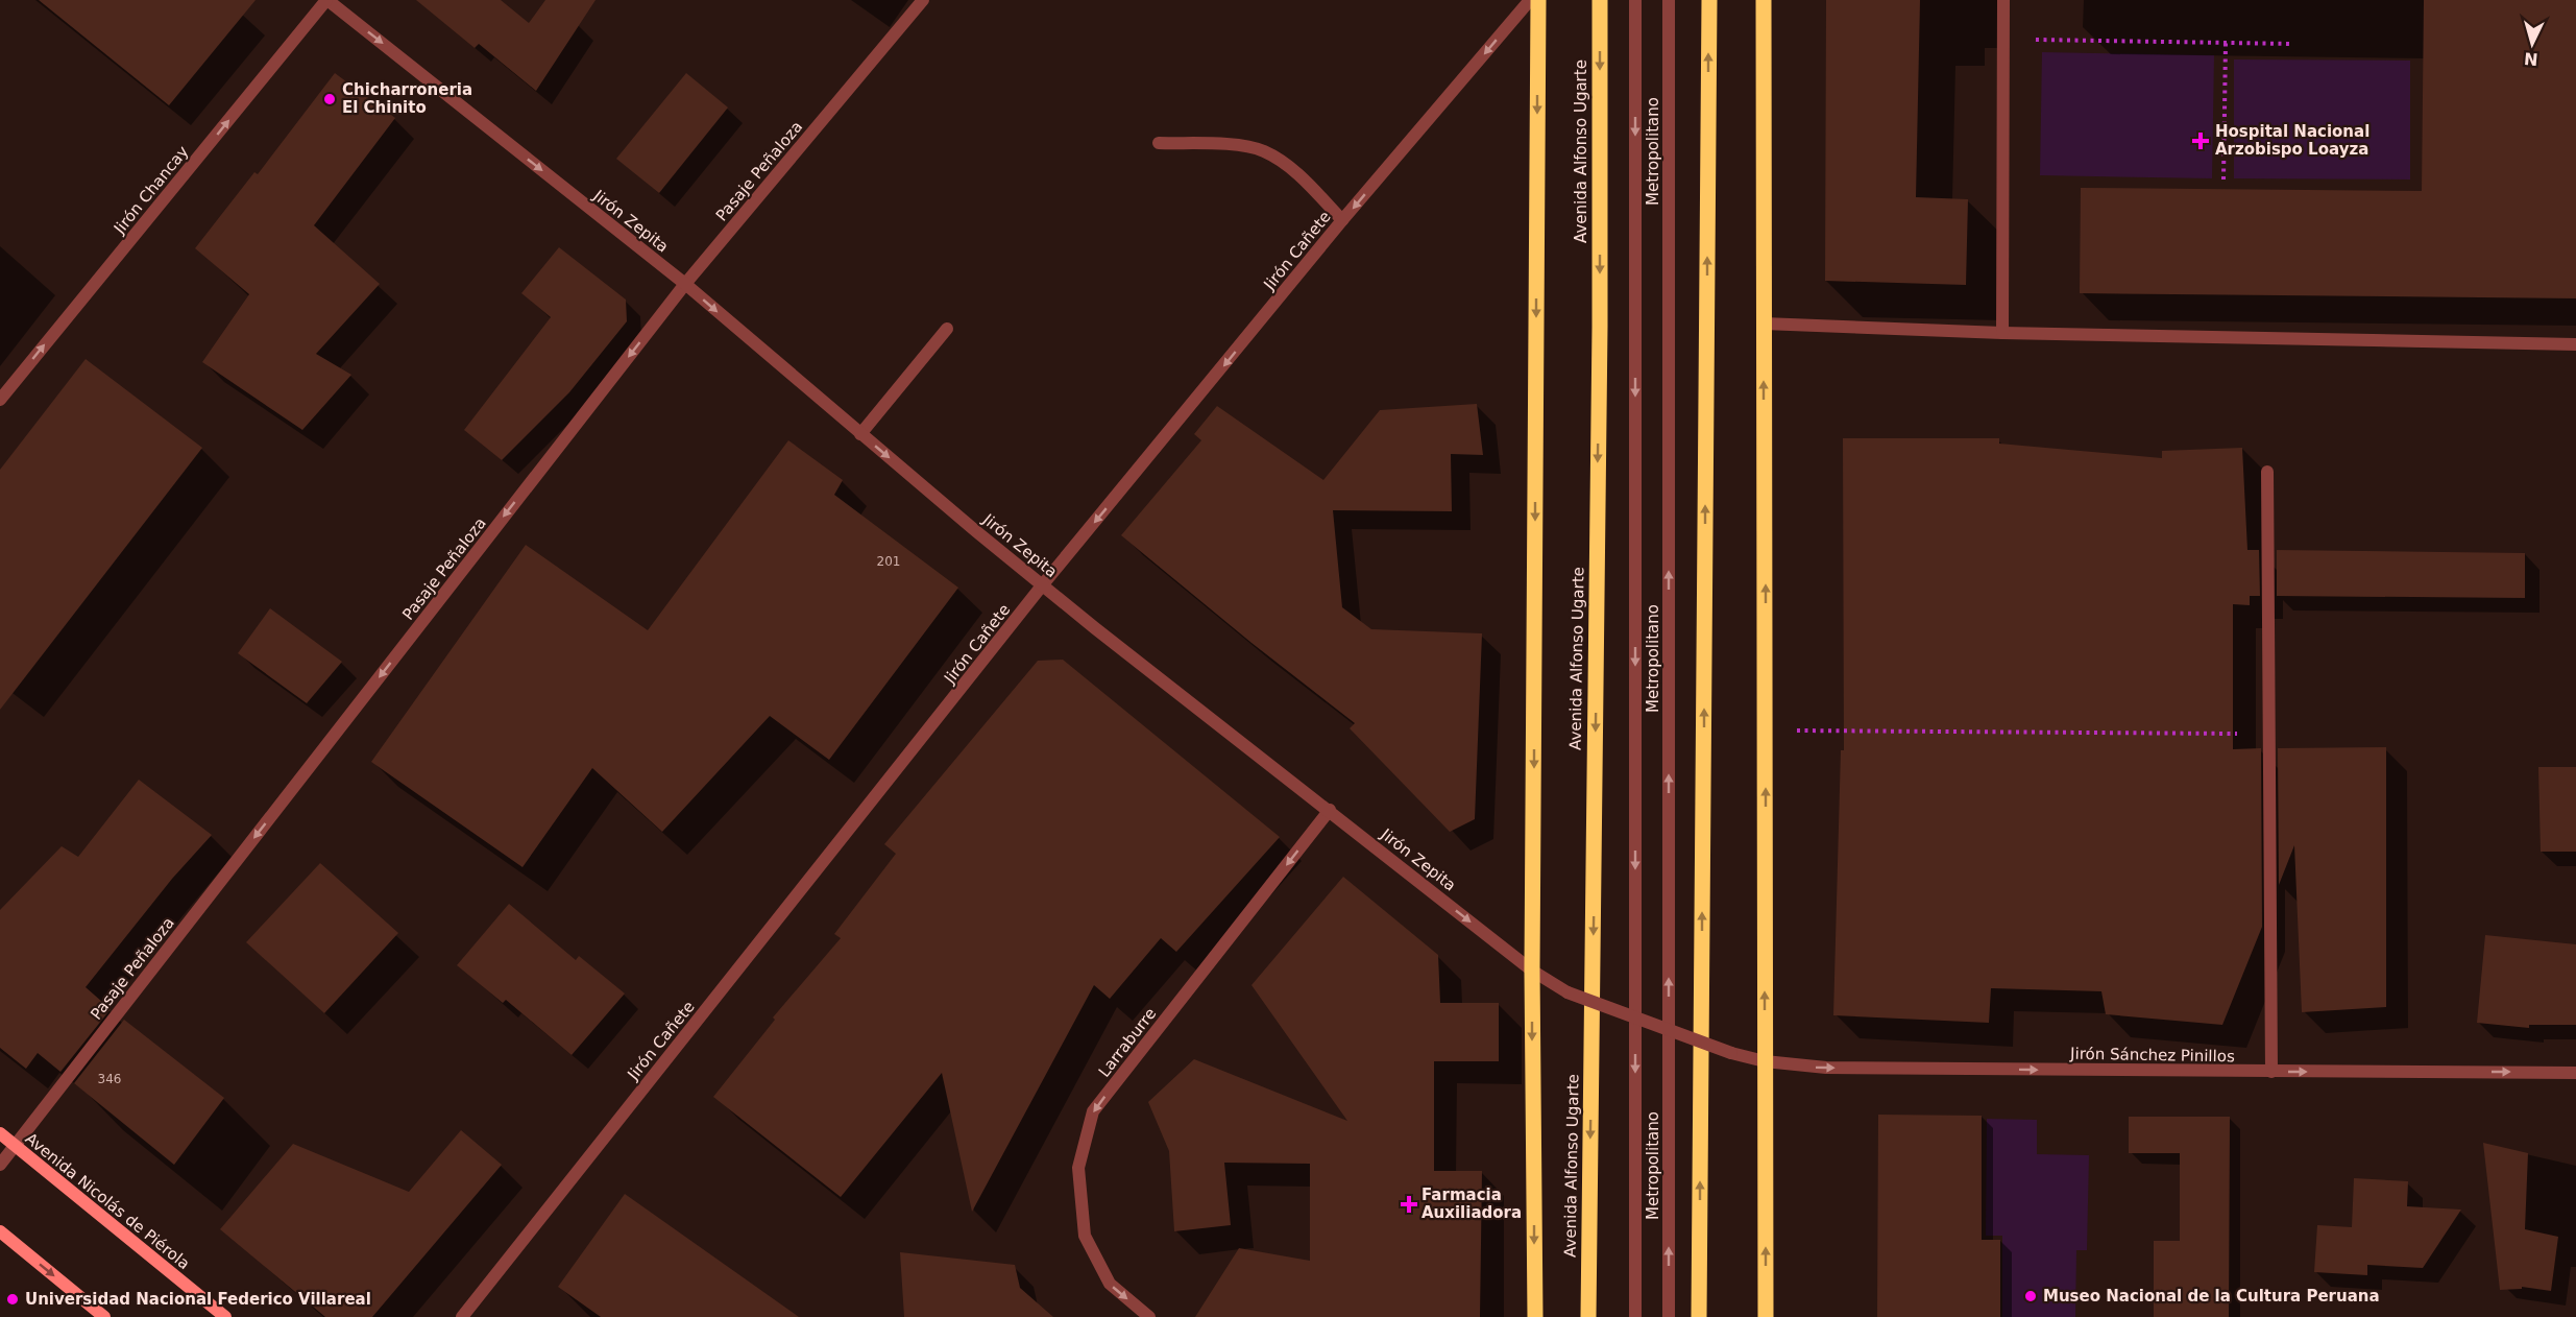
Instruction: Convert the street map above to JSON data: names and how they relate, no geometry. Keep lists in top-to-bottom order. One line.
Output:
{"streets":{"main road":["Avenida Alfonso Ugarte","Avenida Nicolás de Piérola"],"street":["Metropolitano","Pasaje Peñaloza","Jirón Chancay","Jirón Zepita","Jirón Cañete","Larraburre","Jirón Sánchez Pinillos"]},"crossings":[["Pasaje Peñaloza","Jirón Zepita"],["Pasaje Peñaloza","Avenida Nicolás de Piérola"],["Jirón Chancay","Jirón Zepita"],["Jirón Zepita","Jirón Cañete"],["Jirón Zepita","Larraburre"],["Jirón Zepita","Jirón Sánchez Pinillos"]],"one_way":["Pasaje Peñaloza","Jirón Chancay","Jirón Zepita","Jirón Cañete","Larraburre","Jirón Sánchez Pinillos"],"places":{"other":["Chicharroneria El Chinito","Museo Nacional de la Cultura Peruana","Universidad Nacional Federico Villareal"],"health":["Hospital Nacional Arzobispo Loayza","Farmacia Auxiliadora"]},"house_numbers":["201","346"],"north":"bottom"}
